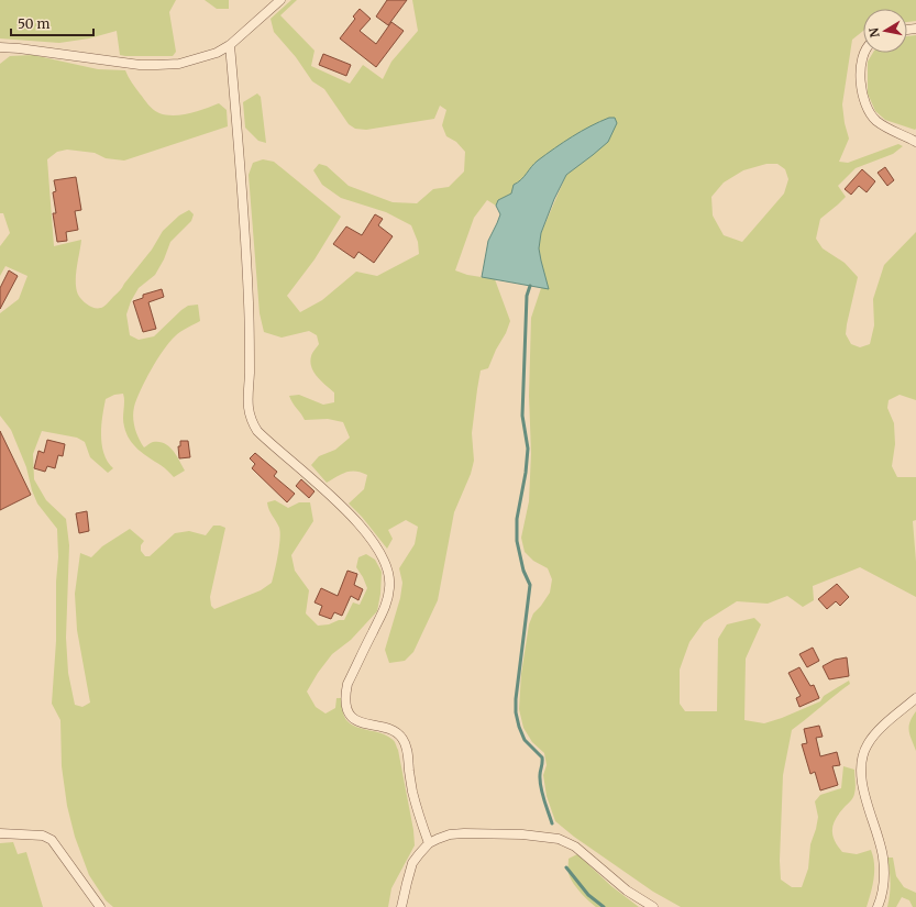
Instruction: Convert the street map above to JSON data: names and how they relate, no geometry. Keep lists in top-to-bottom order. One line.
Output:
{"scale_bar":"50 m","north":"left"}
